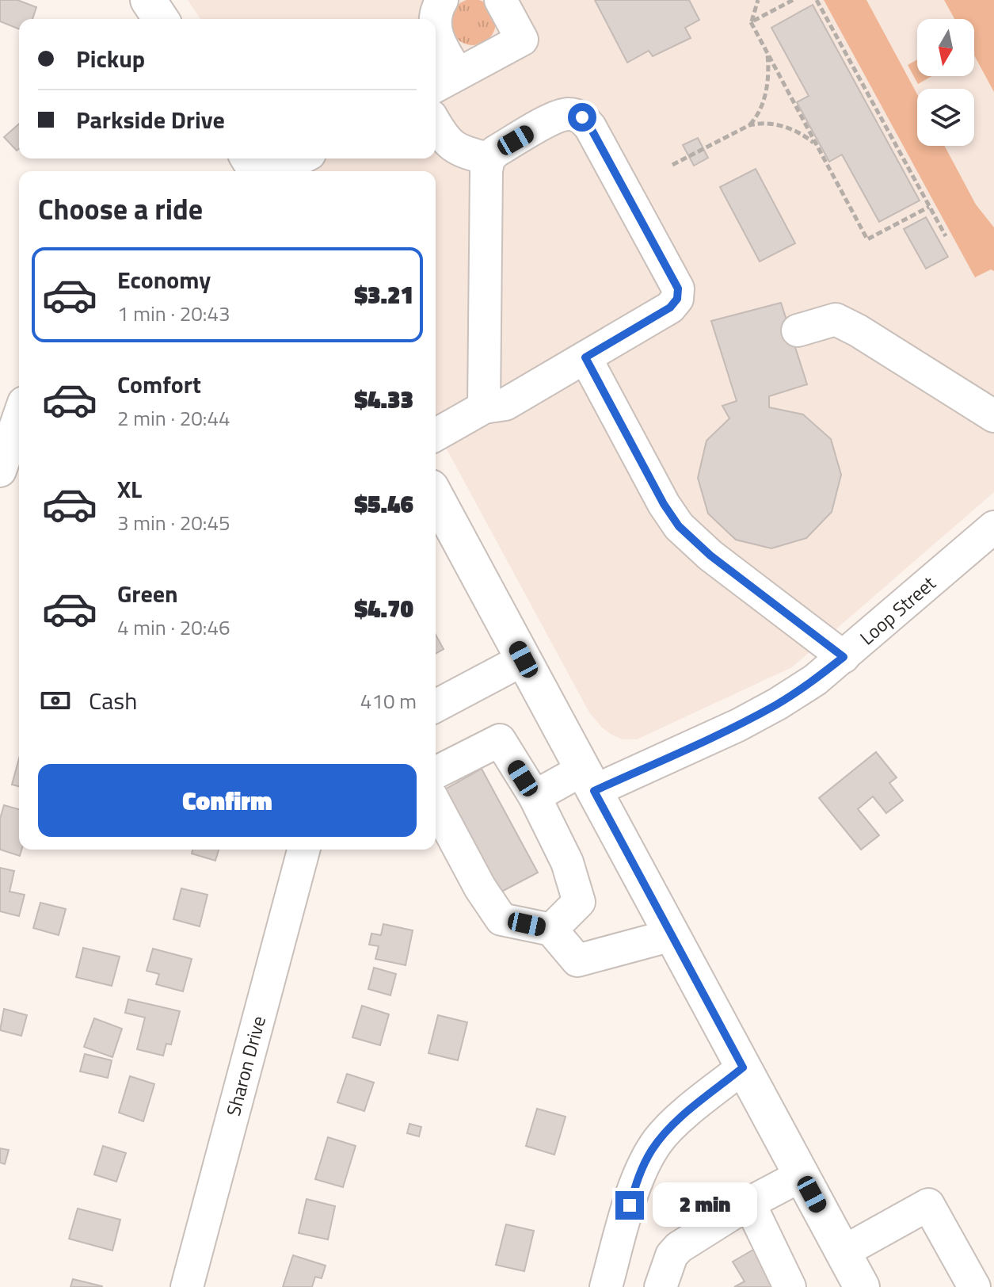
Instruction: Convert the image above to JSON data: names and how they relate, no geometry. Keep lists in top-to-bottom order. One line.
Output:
{"streets":{"street":["Loop Street","Sharon Drive"]},"north":"bottom","page":{"banner":["Pickup","Parkside Drive"],"heading":"Choose a ride","list":[{"name":"Economy","note":"1 min · 20:43","value":"$3.21"},{"name":"Comfort","note":"2 min · 20:44","value":"$4.33"},{"name":"XL","note":"3 min · 20:45","value":"$5.46"},{"name":"Green","note":"4 min · 20:46","value":"$4.70"}],"pay":["Cash","410 m"],"buttons":"Confirm","bubble":"2 min"}}
